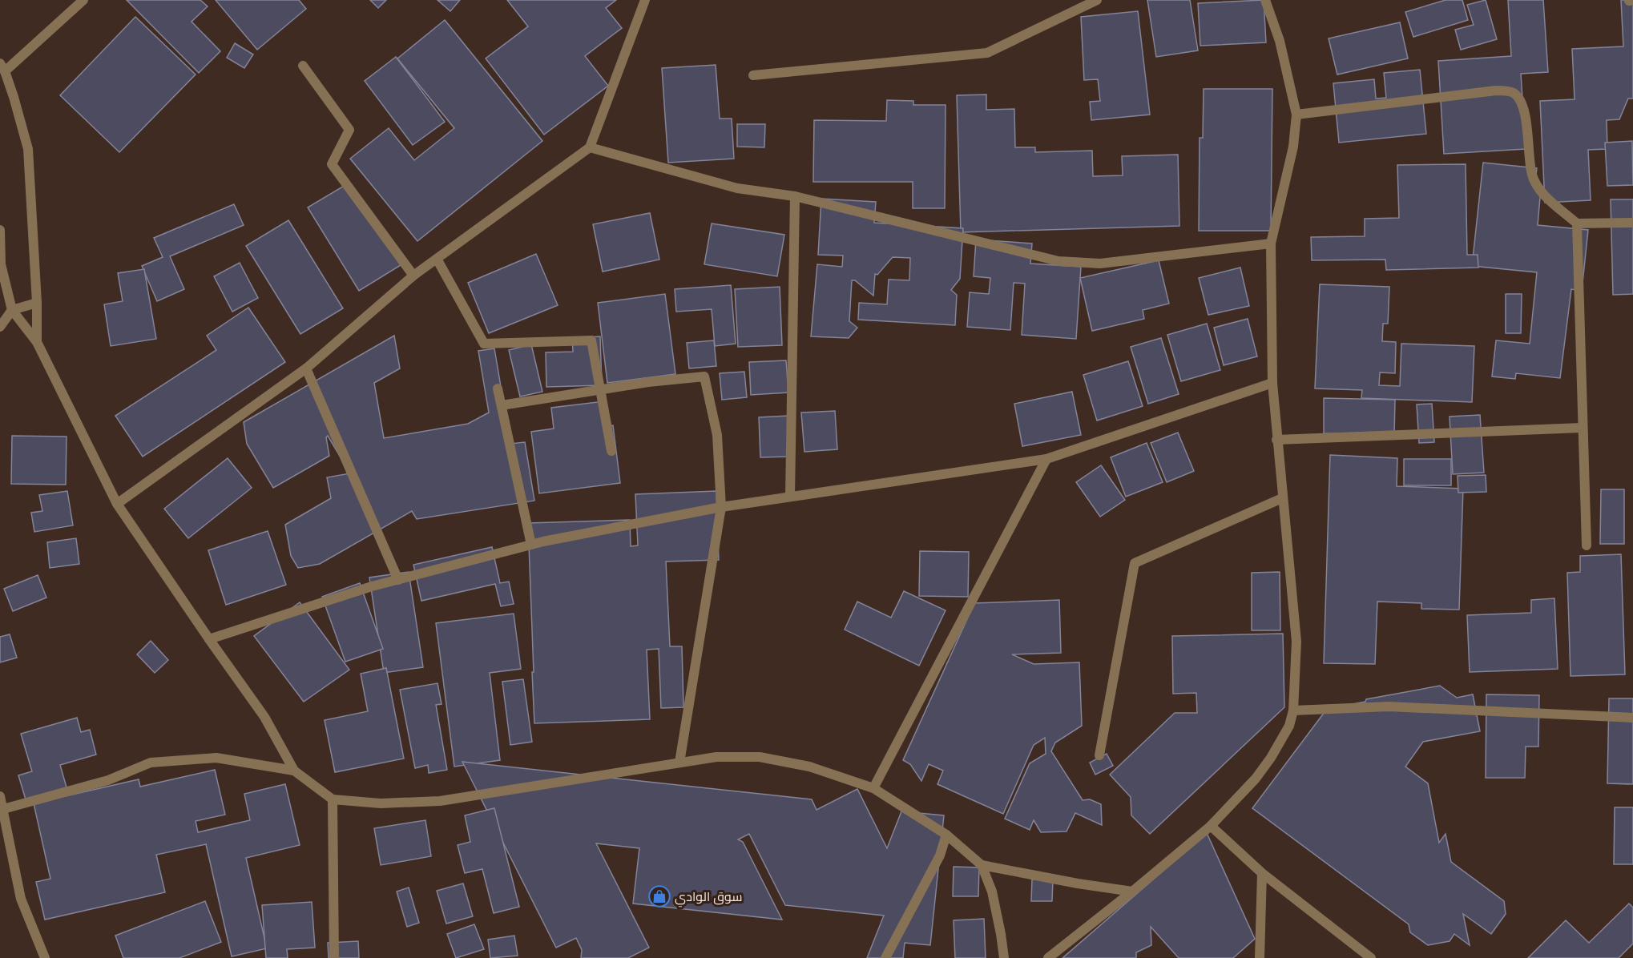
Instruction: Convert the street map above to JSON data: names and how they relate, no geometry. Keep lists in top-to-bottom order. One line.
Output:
{"places":{"shop":["سوق الوادي"]}}
